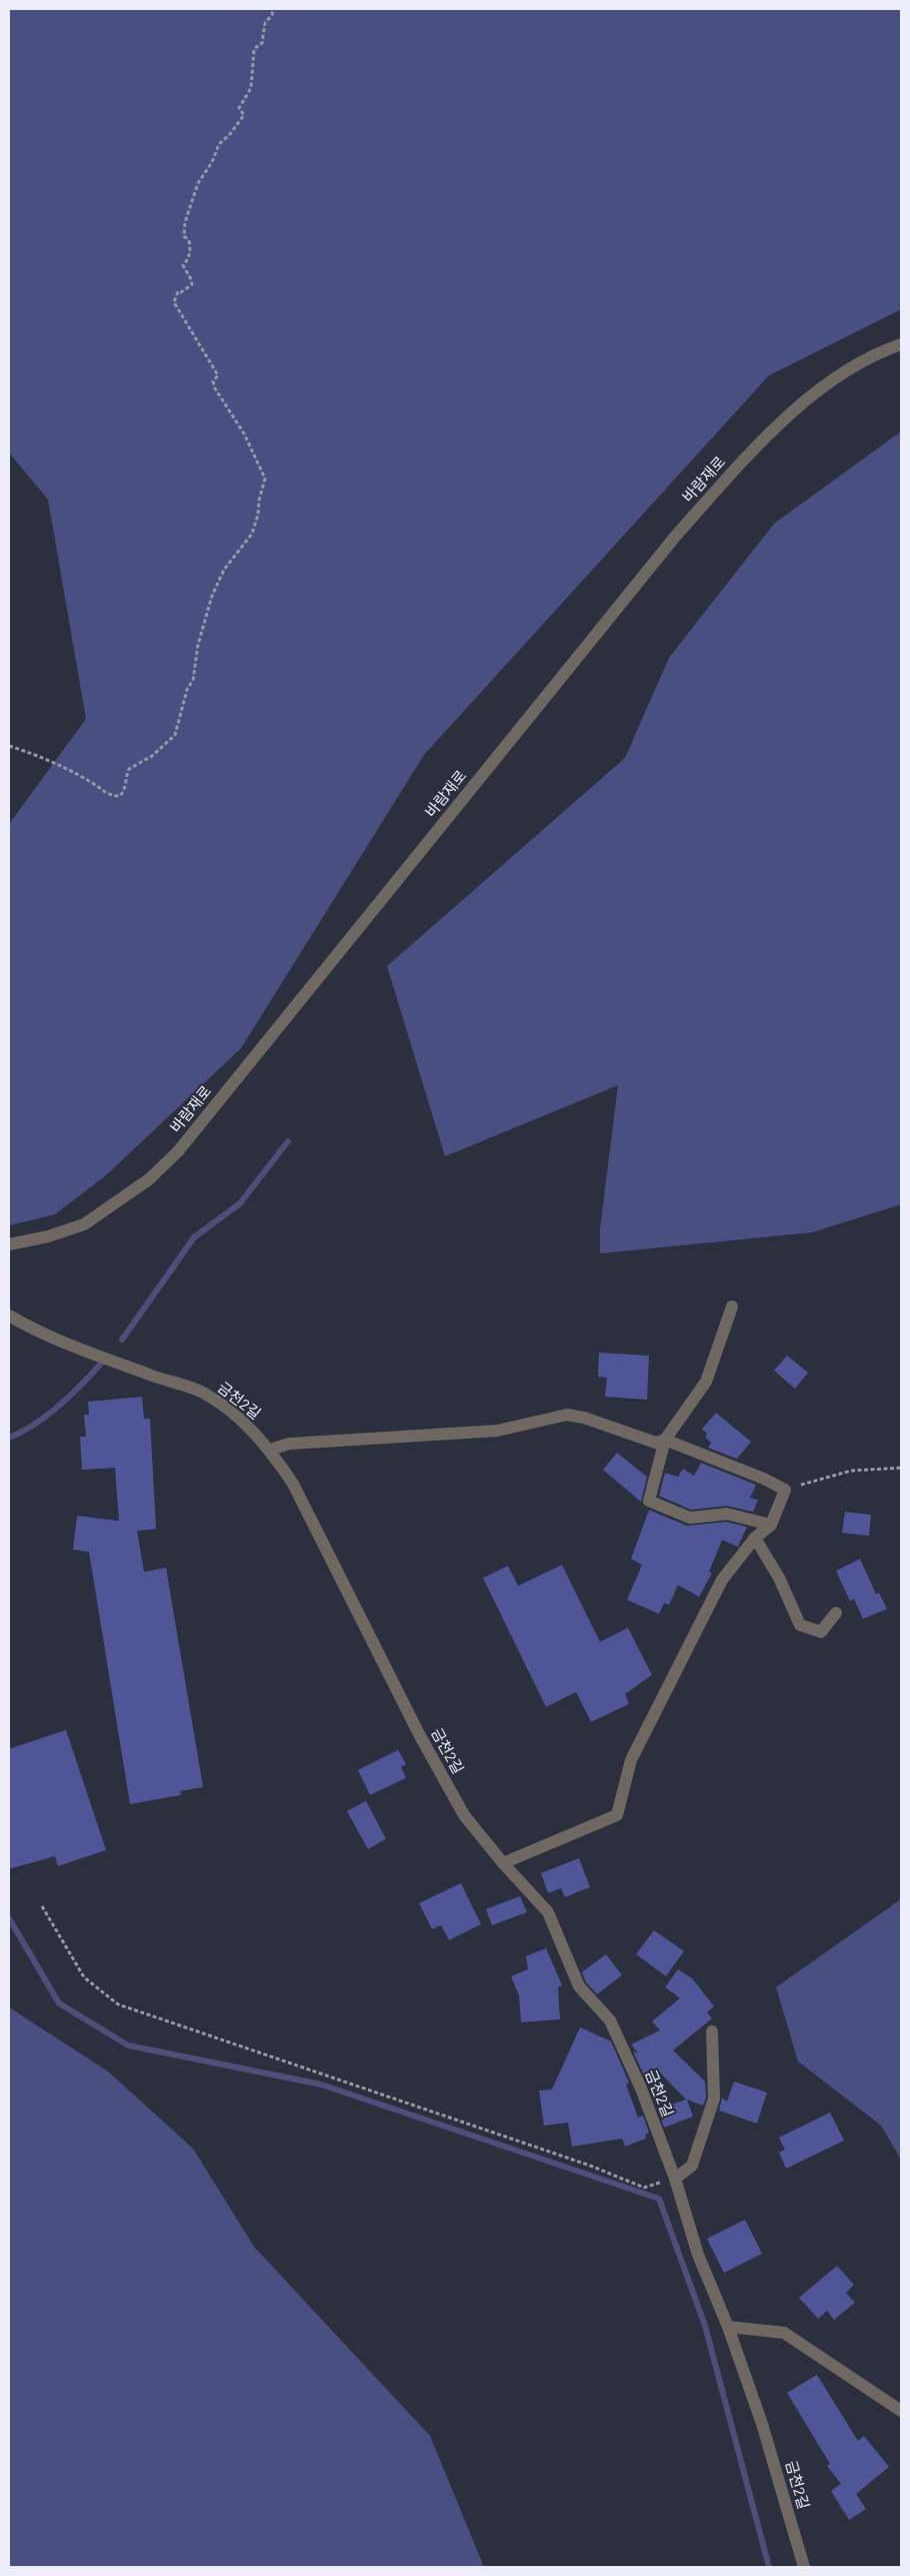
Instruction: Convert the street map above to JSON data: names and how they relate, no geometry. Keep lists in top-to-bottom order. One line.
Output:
{"streets":{"street":["바람재로","금천2길"]}}
